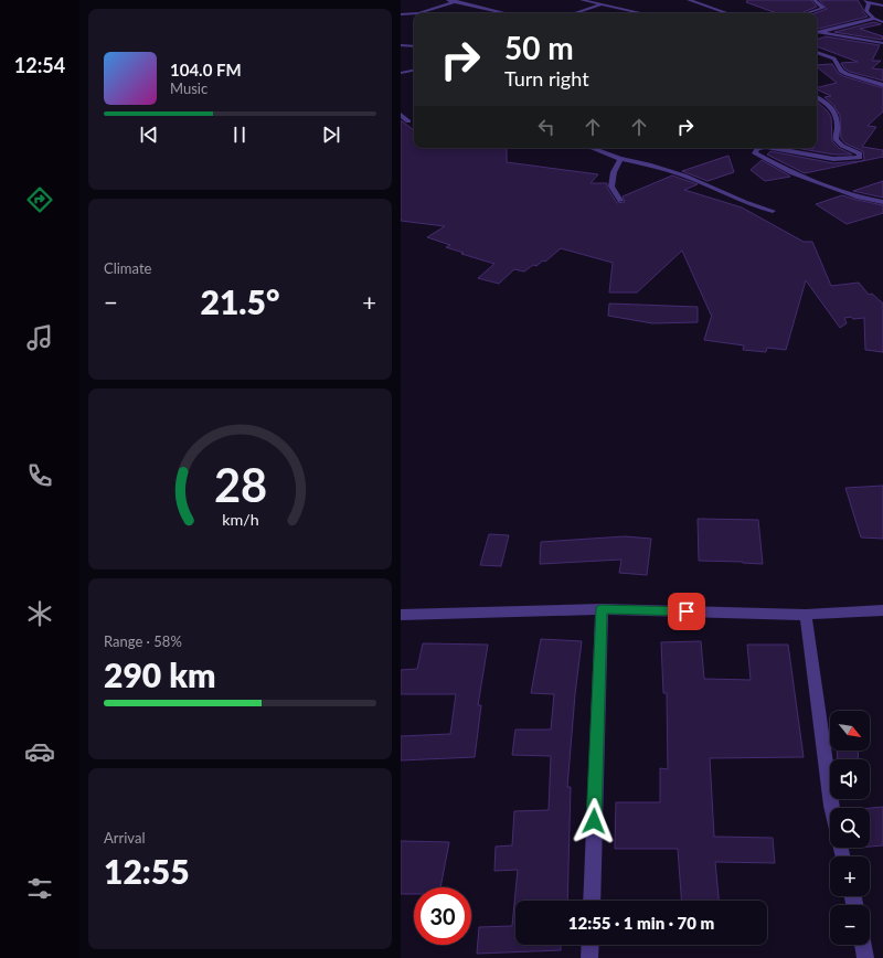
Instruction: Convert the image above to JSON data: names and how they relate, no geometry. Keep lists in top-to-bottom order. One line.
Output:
{"north":"bottom right","page":{"tabs":"12:54","turn":["50 m","Turn right"],"song":["104.0 FM","Music"],"tile":["Climate",["Range · 58%","290 km"],["Arrival","12:55"]],"heat":["−","21.5°","+"],"map_buttons":["+","−"],"limit":"30","trip":"12:55 · 1 min · 70 m","gauge":["28","km/h"]}}
